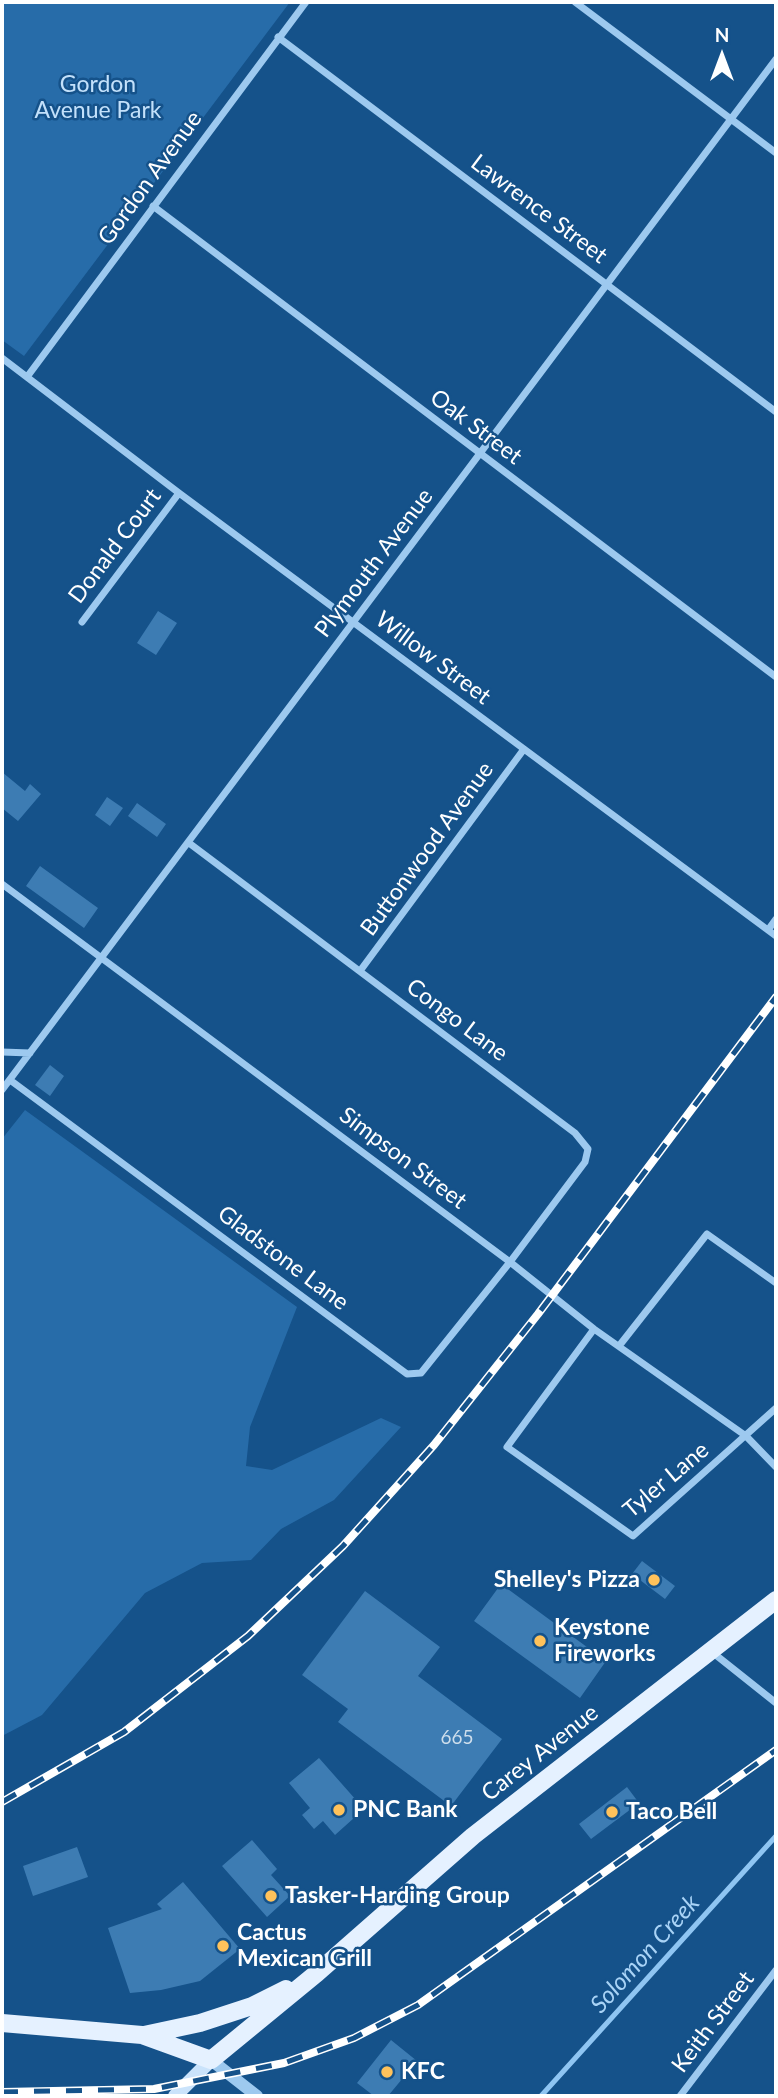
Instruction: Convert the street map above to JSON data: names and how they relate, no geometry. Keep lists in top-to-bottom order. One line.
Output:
{"streets":{"main road":["Carey Avenue"],"street":["Gordon Avenue","Lawrence Street","Oak Street","Donald Court","Plymouth Avenue","Willow Street","Buttonwood Avenue","Congo Lane","Simpson Street","Gladstone Lane","Tyler Lane","Keith Street"]},"crossings":[["Gordon Avenue","Lawrence Street"],["Gordon Avenue","Oak Street"],["Gordon Avenue","Willow Street"],["Lawrence Street","Plymouth Avenue"],["Oak Street","Plymouth Avenue"],["Donald Court","Willow Street"],["Plymouth Avenue","Willow Street"],["Plymouth Avenue","Congo Lane"],["Plymouth Avenue","Simpson Street"],["Plymouth Avenue","Gladstone Lane"],["Willow Street","Buttonwood Avenue"],["Buttonwood Avenue","Congo Lane"],["Congo Lane","Simpson Street"],["Congo Lane","Gladstone Lane"],["Simpson Street","Gladstone Lane"],["Simpson Street","Tyler Lane"]],"water":["Solomon Creek"],"parks":["Gordon Avenue Park"],"places":["Shelley's Pizza","Keystone Fireworks","PNC Bank","Taco Bell","Tasker-Harding Group","Cactus Mexican Grill","KFC"],"house_numbers":["665"],"north":"top"}
